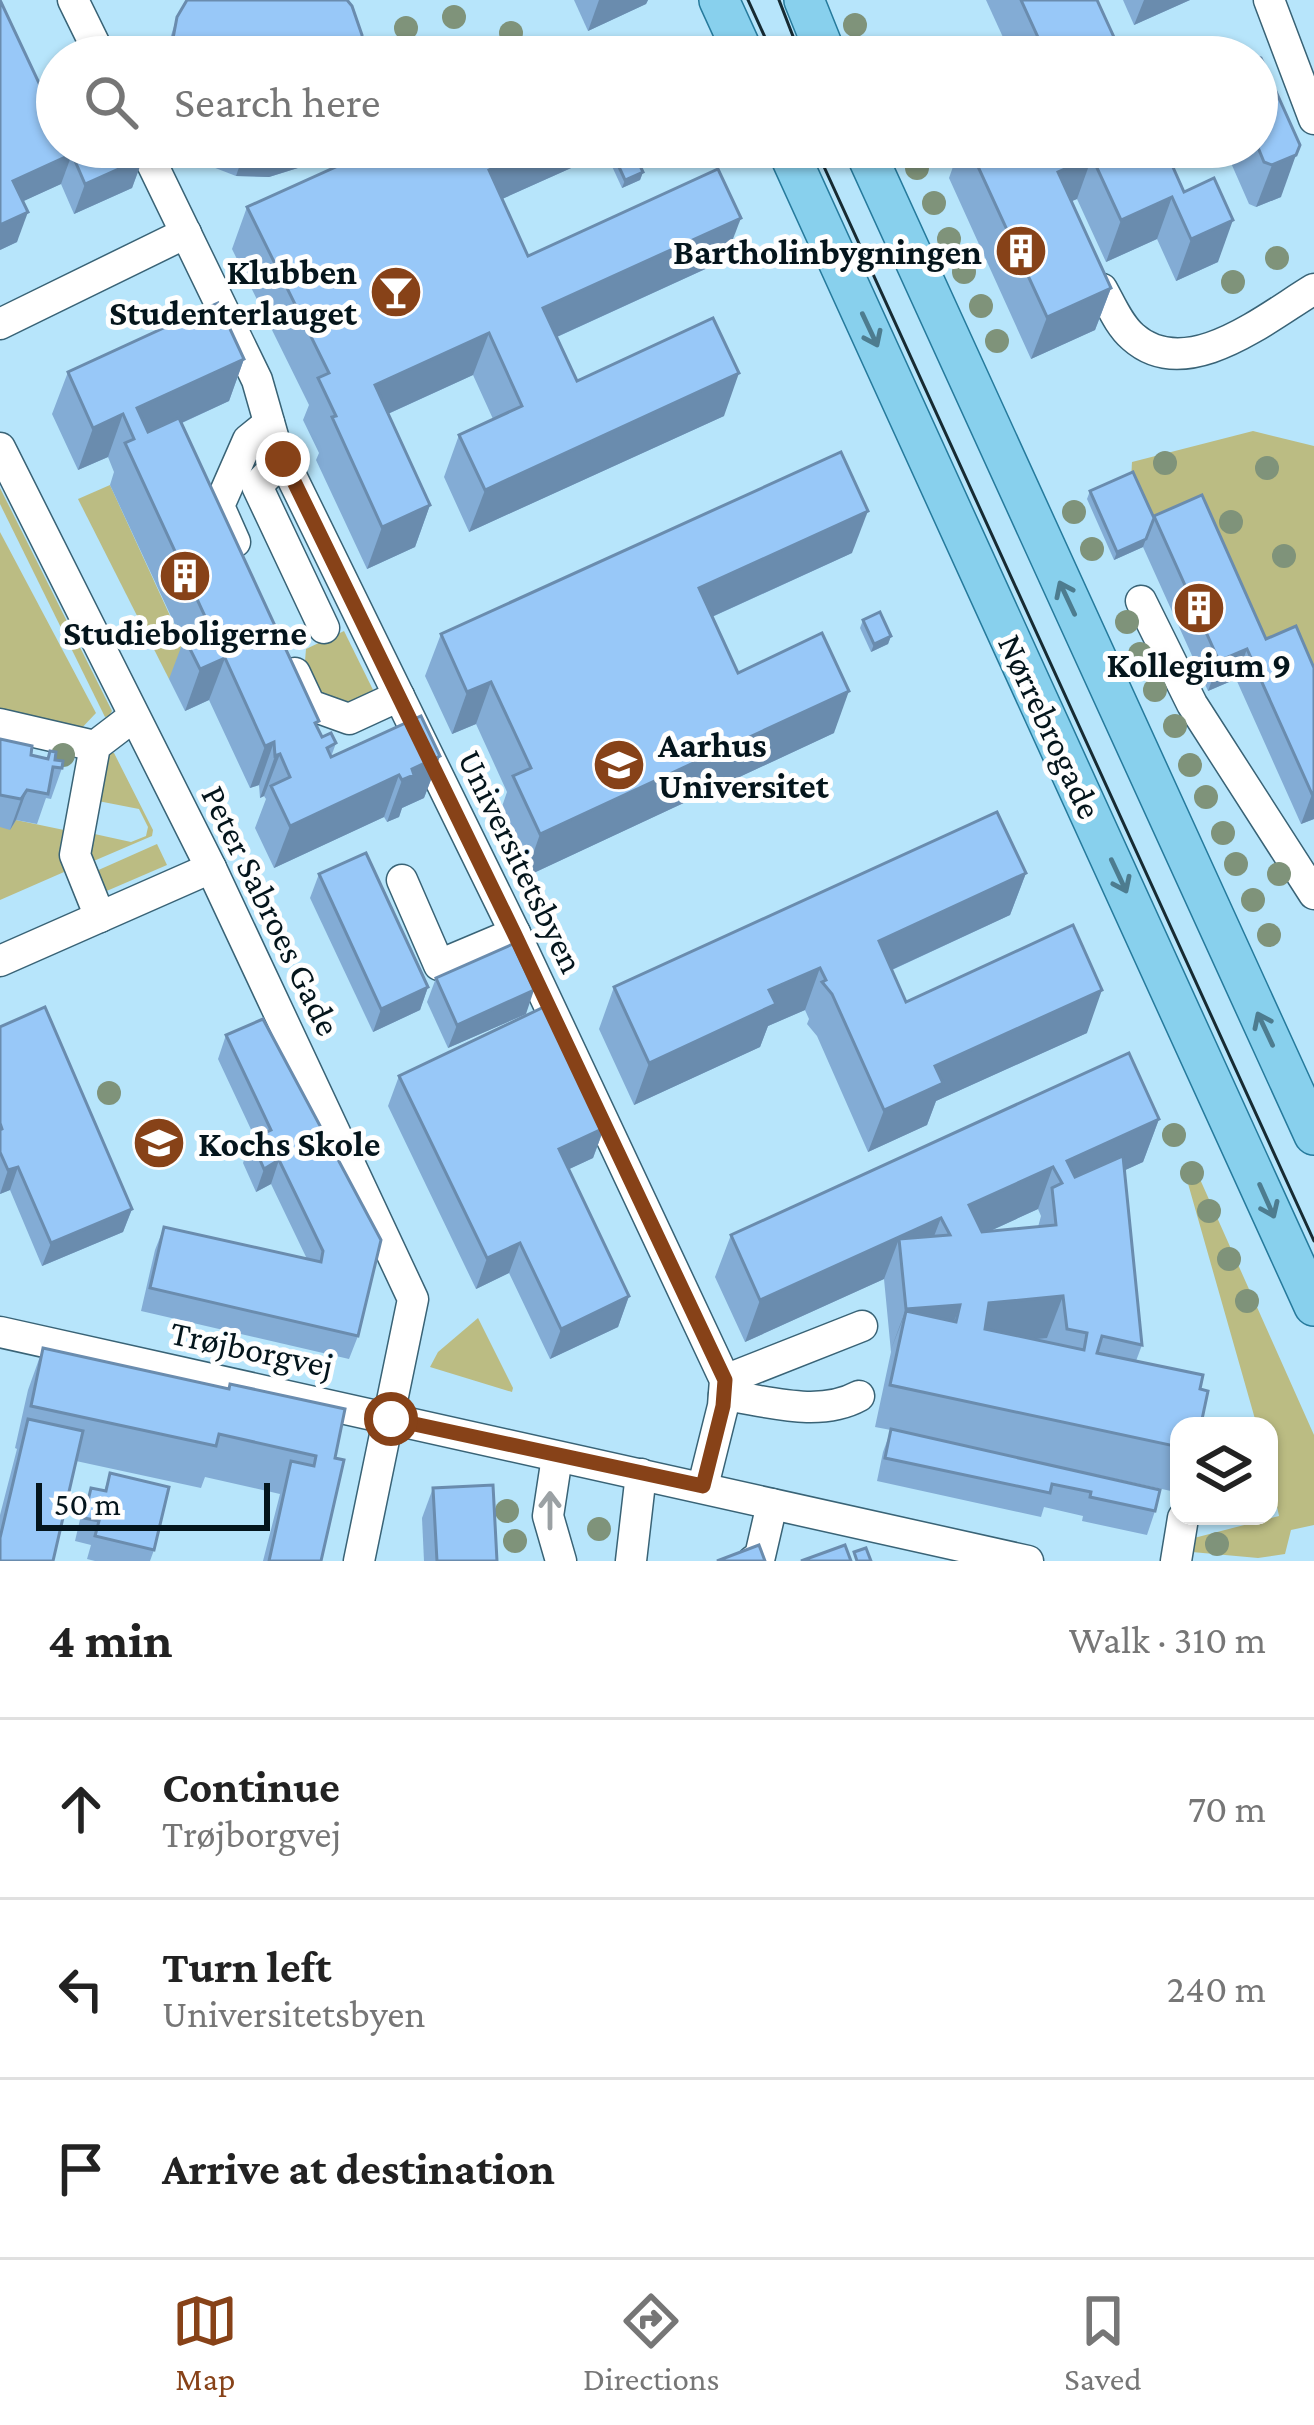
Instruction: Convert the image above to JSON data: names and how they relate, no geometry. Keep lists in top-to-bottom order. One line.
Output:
{"streets":{"main road":["Nørrebrogade"],"street":["Universitetsbyen","Peter Sabroes Gade","Trøjborgvej"]},"crossings":[["Peter Sabroes Gade","Trøjborgvej"]],"places":{"building":["Bartholinbygningen","Studieboligerne","Kollegium 9"],"bar":["Klubben Studenterlauget"],"school or university":["Aarhus Universitet","Kochs Skole"]},"scale_bar":"50 m","page":{"search":"Search here","scale":"50 m","heading":["4 min","Walk · 310 m"],"list":[["Continue","Trøjborgvej","70 m"],["Turn left","Universitetsbyen","240 m"],"Arrive at destination"],"nav":["Map","Directions","Saved"]}}
